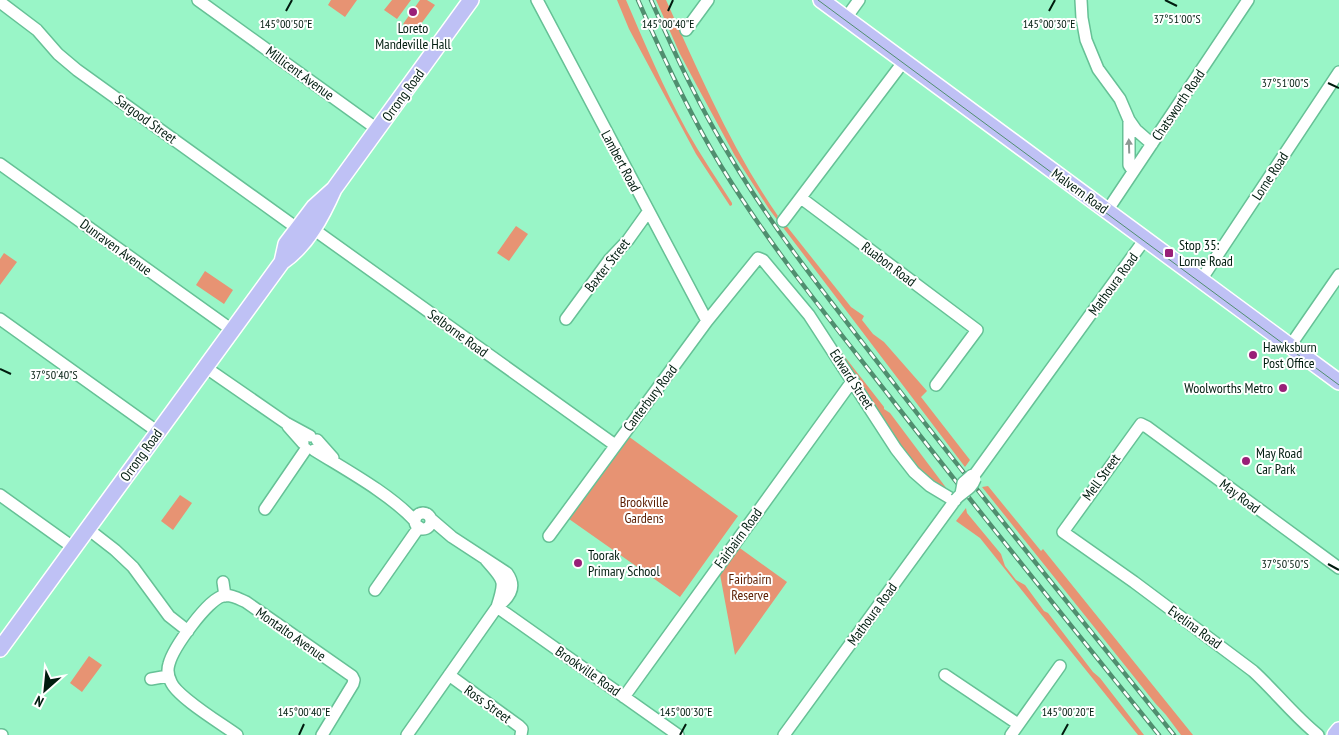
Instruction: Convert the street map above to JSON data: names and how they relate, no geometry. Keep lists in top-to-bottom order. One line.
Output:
{"streets":{"main road":["Orrong Road","Malvern Road"],"street":["Millicent Avenue","Chatsworth Road","Sargood Street","Lambert Road","Lorne Road","Dunraven Avenue","Ruabon Road","Baxter Street","Mathoura Road","Selborne Road","Edward Street","Canterbury Road","Mell Street","May Road","Fairbairn Road","Evelina Road","Montalto Avenue","Brookville Road","Ross Street"]},"crossings":[["Millicent Avenue","Orrong Road"],["Orrong Road","Sargood Street"],["Orrong Road","Dunraven Avenue"],["Orrong Road","Selborne Road"],["Chatsworth Road","Malvern Road"],["Sargood Street","Selborne Road"],["Lambert Road","Baxter Street"],["Lambert Road","Canterbury Road"],["Lorne Road","Malvern Road"],["Malvern Road","Mathoura Road"],["Mathoura Road","Edward Street"],["Selborne Road","Canterbury Road"],["Edward Street","Canterbury Road"],["Edward Street","Fairbairn Road"],["Mell Street","May Road"],["Mell Street","Evelina Road"],["Fairbairn Road","Brookville Road"]],"parks":["Brookville Gardens","Fairbairn Reserve"],"places":{"other":["Loreto Mandeville Hall","Hawksburn Post Office","Woolworths Metro","May Road Car Park","Toorak Primary School"],"transit":["Stop 35: Lorne Road"]},"north":"bottom left","coordinates":["37°51'00\"S","145°00'50\"E","145°00'40\"E","145°00'30\"E","37°50'40\"S","37°50'50\"S","145°00'20\"E"]}
